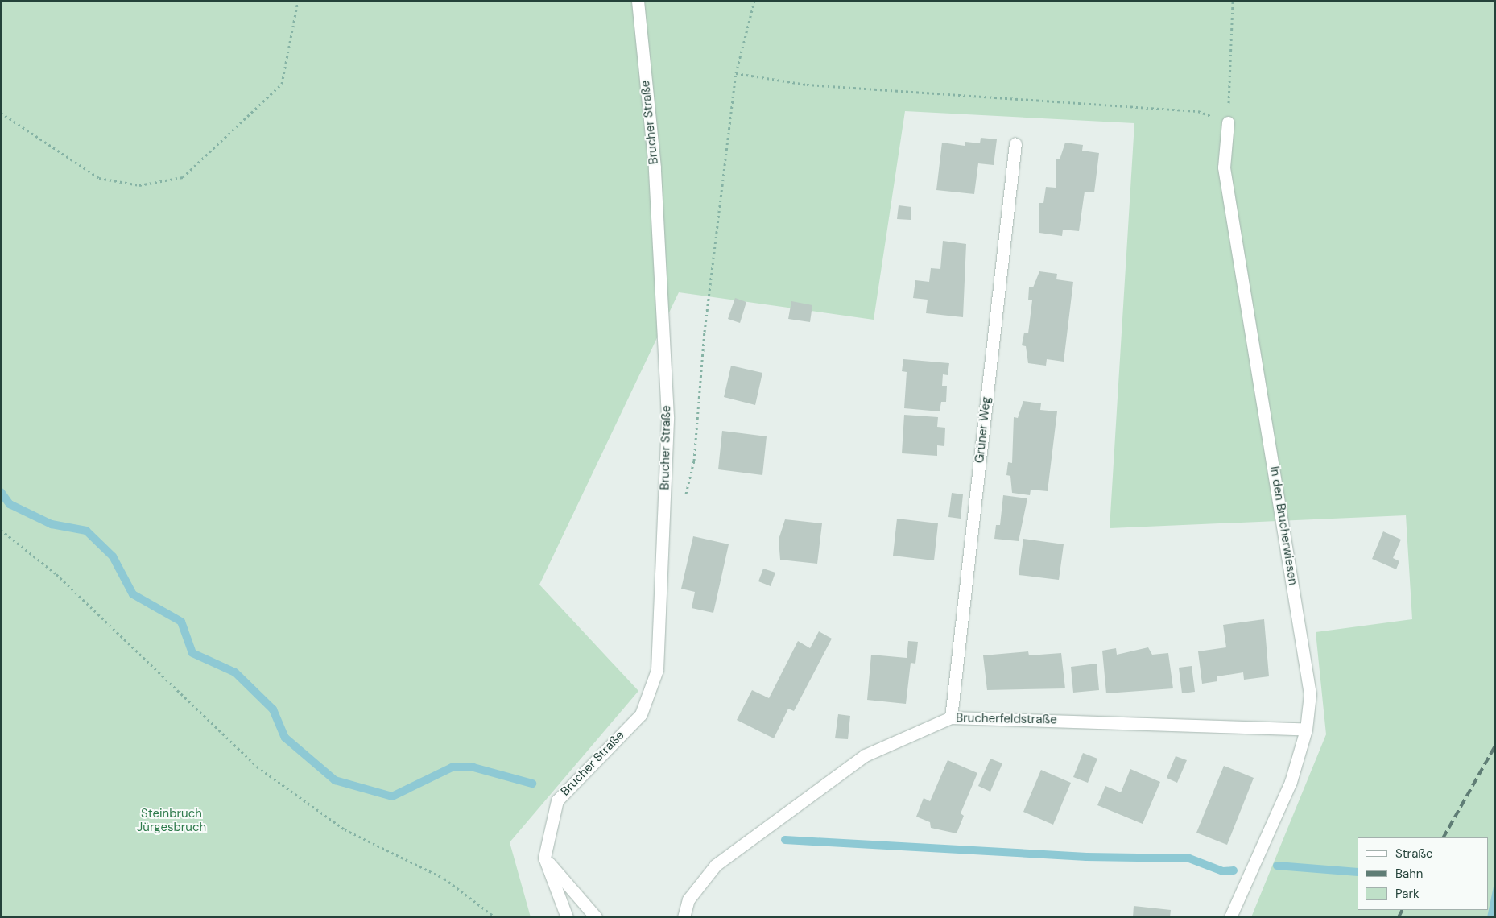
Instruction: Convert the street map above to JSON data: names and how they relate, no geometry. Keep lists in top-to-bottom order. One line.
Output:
{"streets":{"street":["Brucher Straße","Grüner Weg","In den Brucherwiesen","Brucherfeldstraße"]},"crossings":[["Grüner Weg","Brucherfeldstraße"],["In den Brucherwiesen","Brucherfeldstraße"]],"parks":["Steinbruch Jürgesbruch"],"legend":["Straße","Bahn","Park"]}
